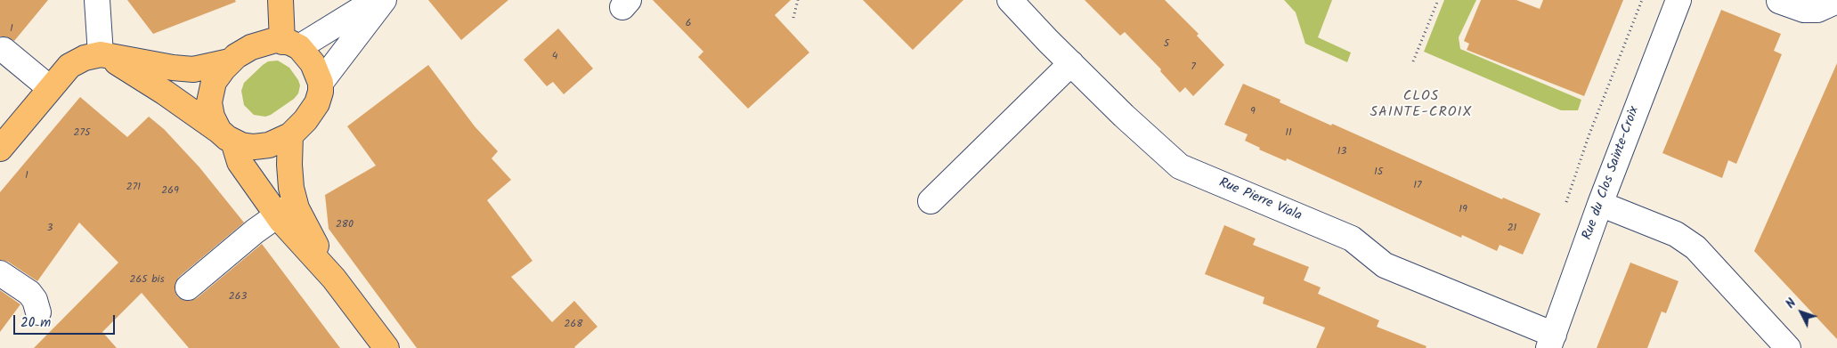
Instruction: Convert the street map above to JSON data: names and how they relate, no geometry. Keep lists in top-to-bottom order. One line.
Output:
{"streets":{"street":["Rue du Clos Sainte-Croix","Rue Pierre Viala"]},"crossings":[["Rue du Clos Sainte-Croix","Rue Pierre Viala"]],"districts":["CLOS SAINTE-CROIX"],"house_numbers":["6","1","5","4","7","9","275","11","13","15","1","17","271","269","19","280","3","21","265 bis","263","268"],"scale_bar":"20 m","north":"top left"}
